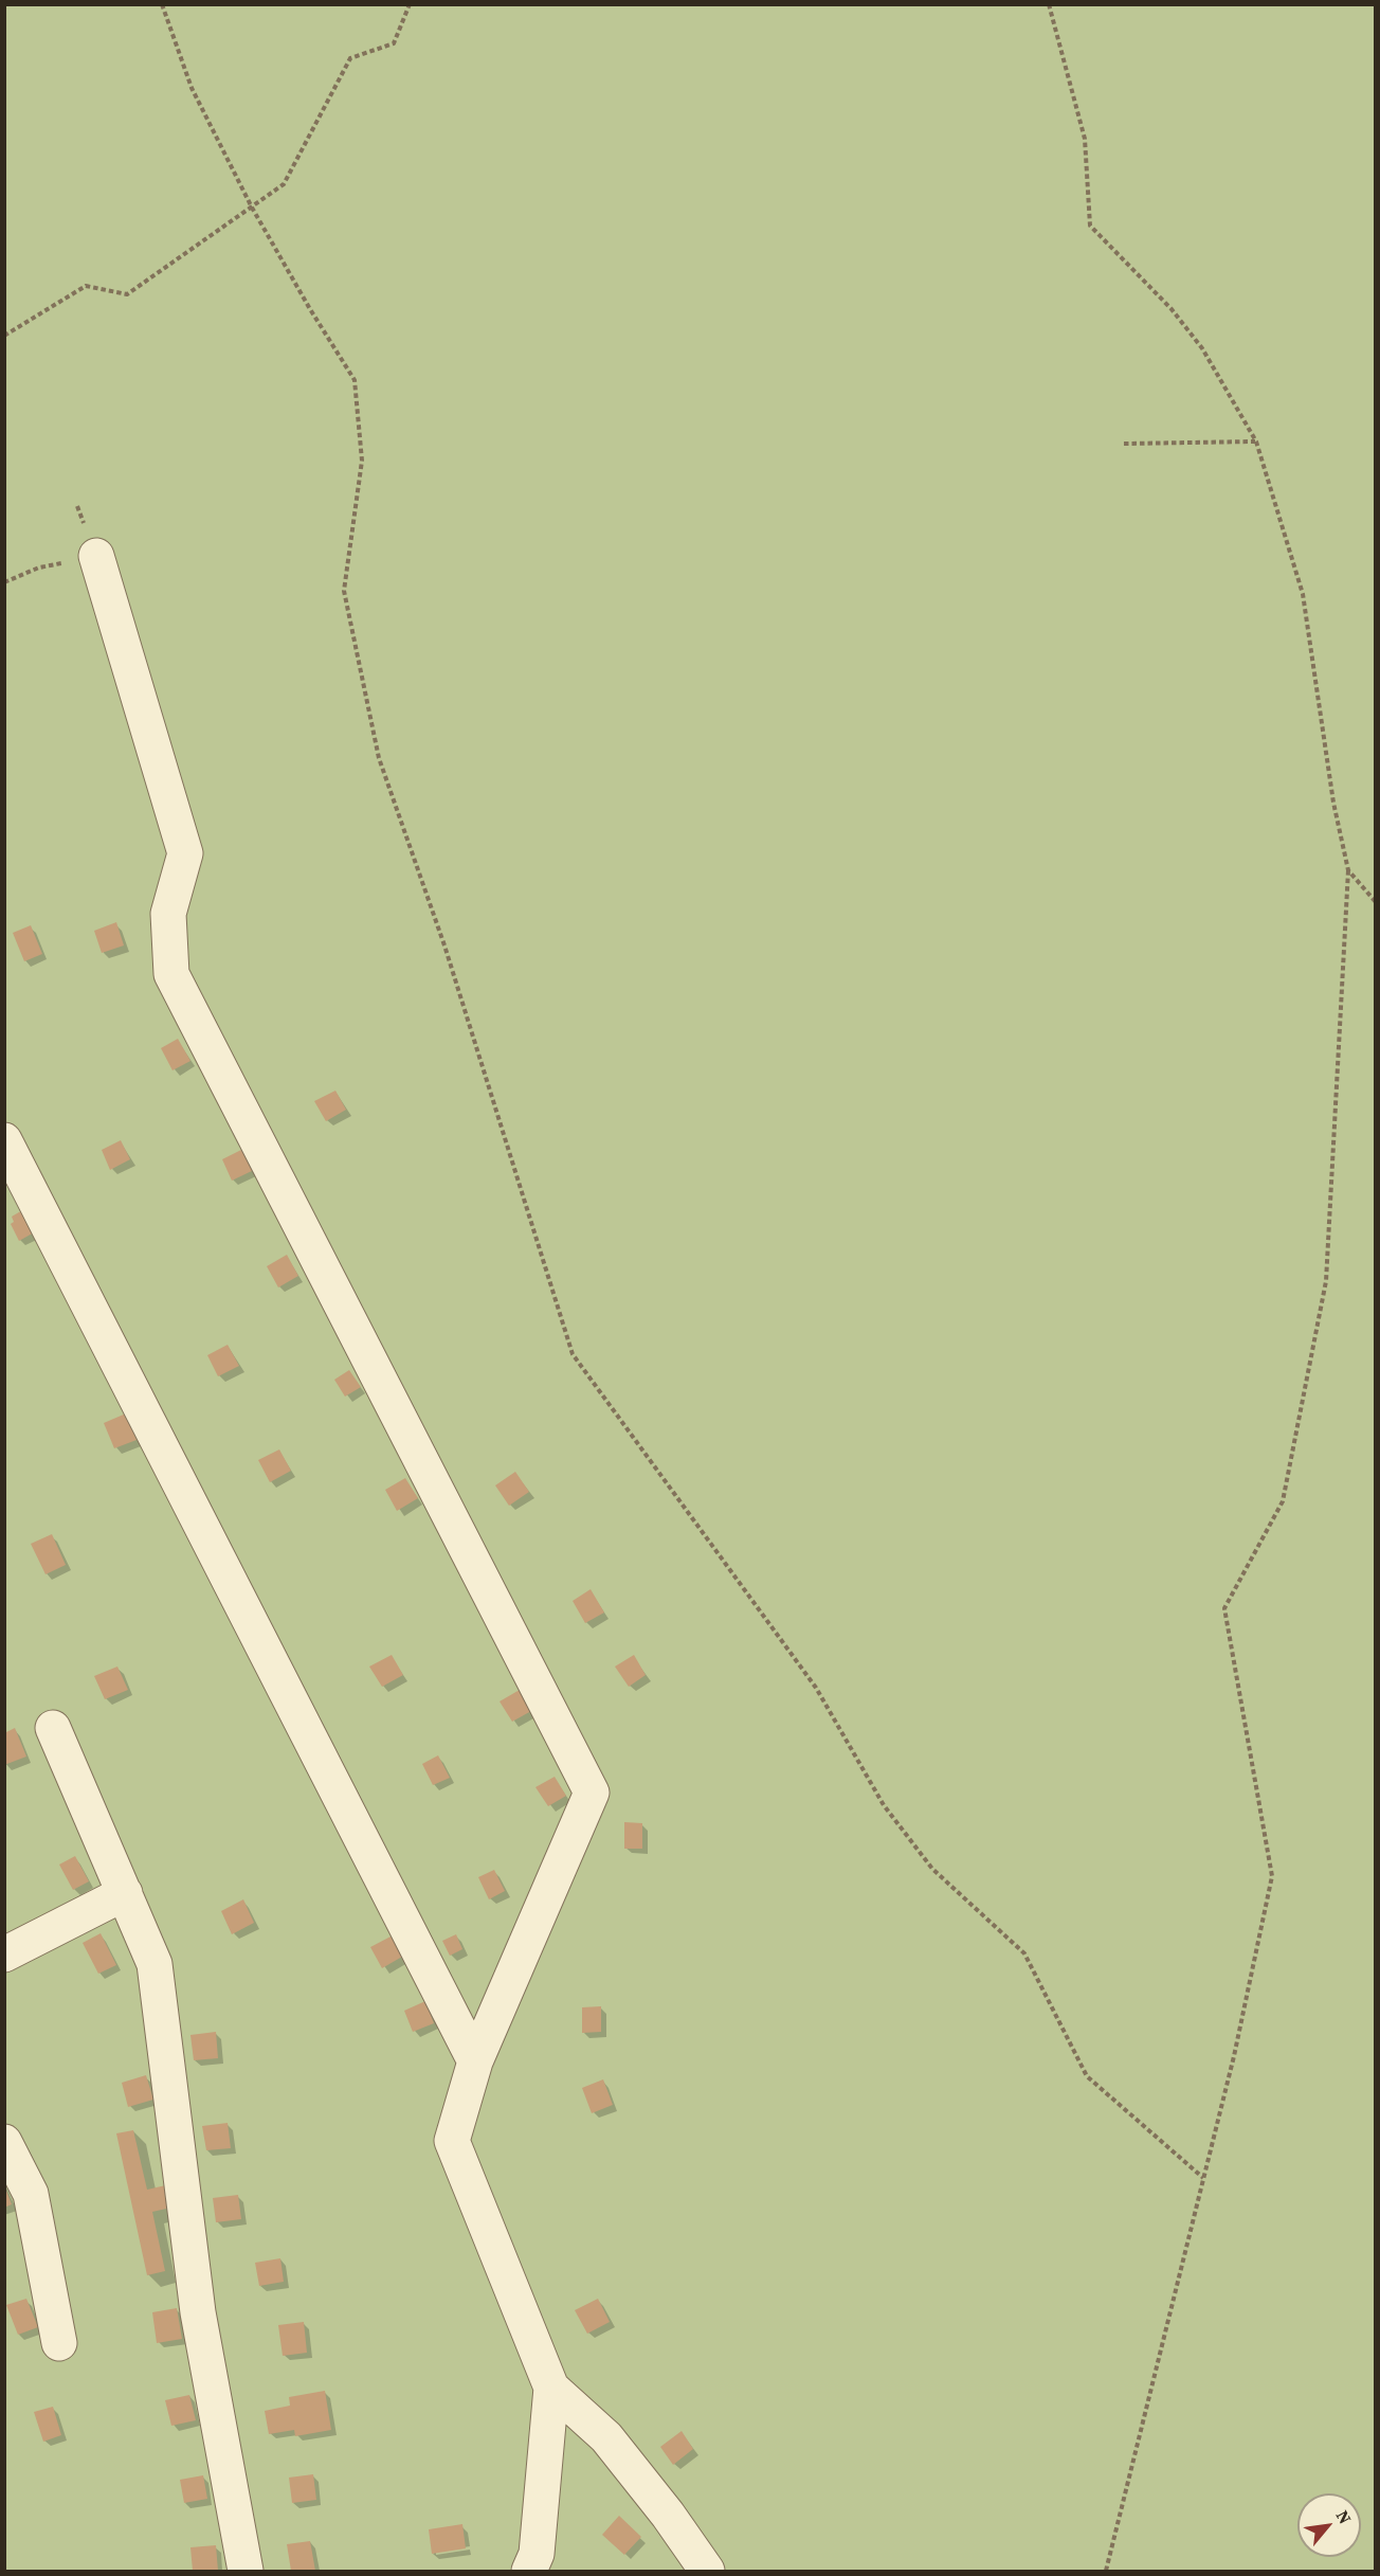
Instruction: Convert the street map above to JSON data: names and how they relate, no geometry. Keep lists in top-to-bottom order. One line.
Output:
{"north":"top right"}
